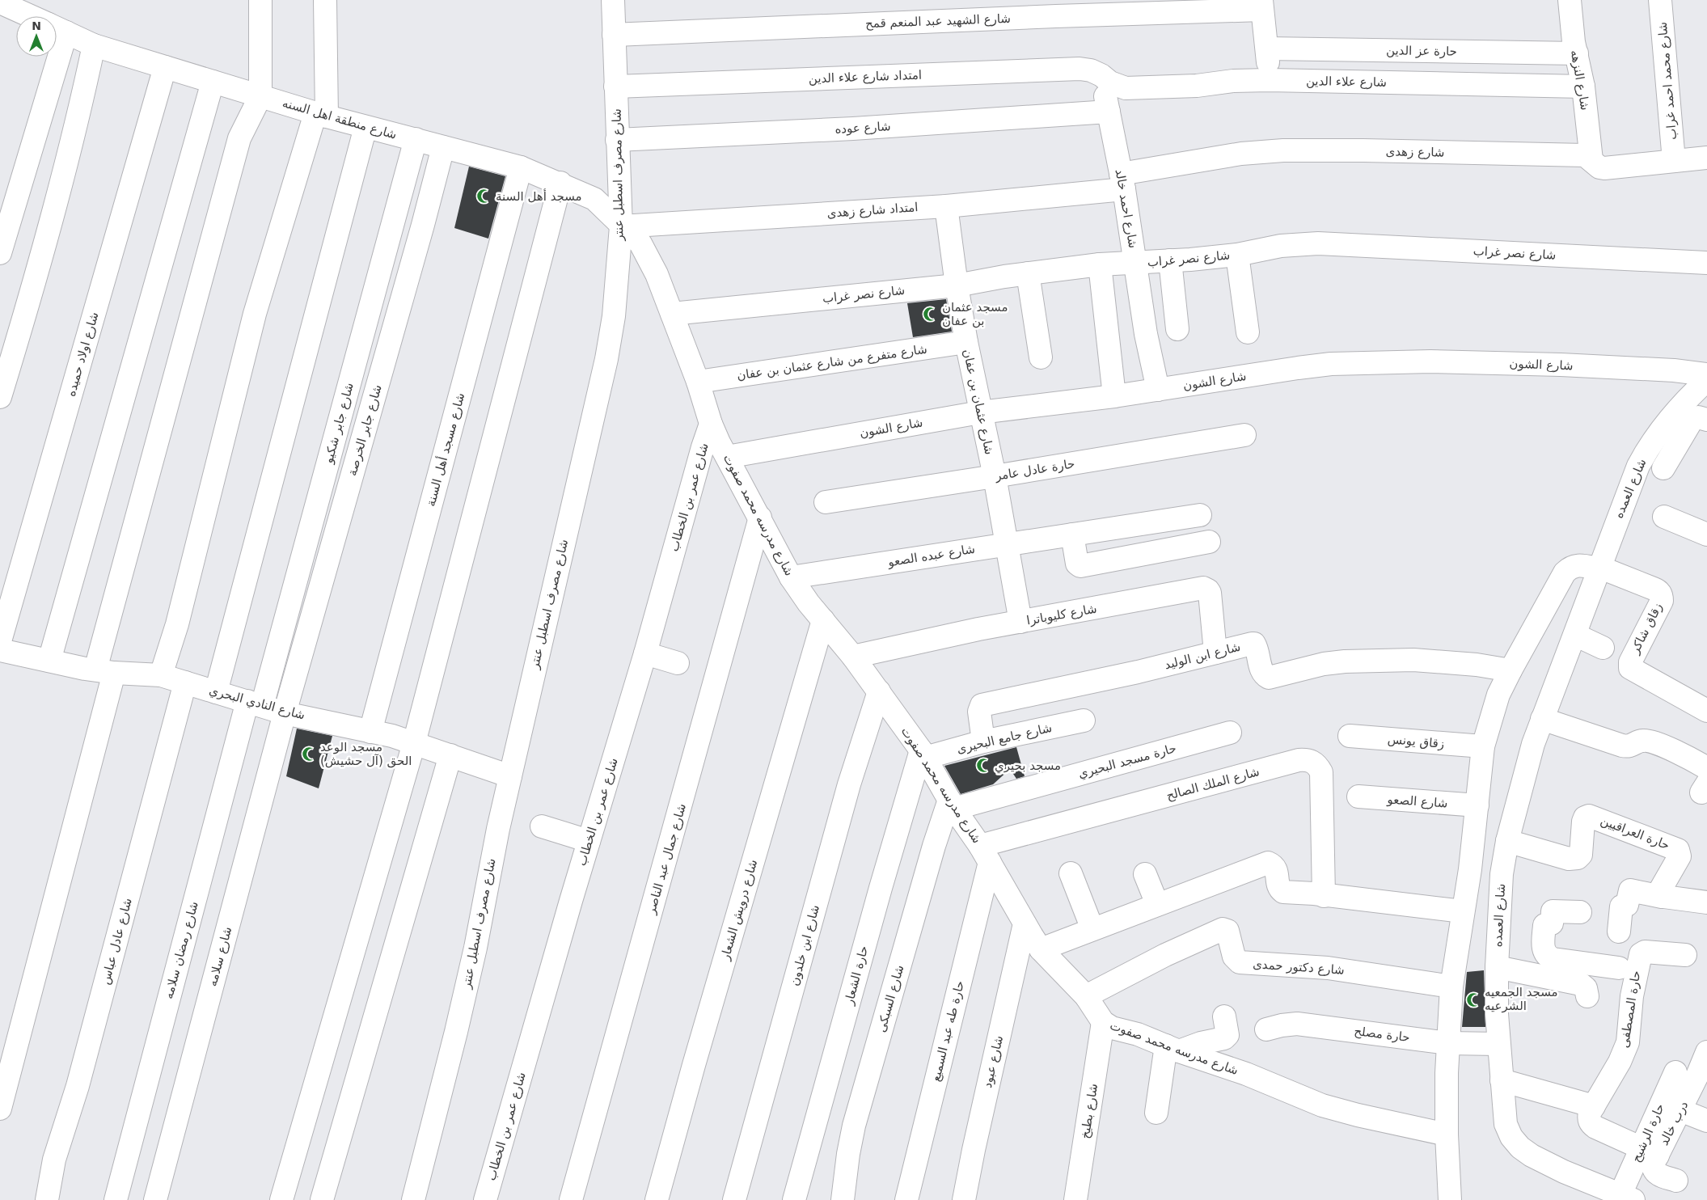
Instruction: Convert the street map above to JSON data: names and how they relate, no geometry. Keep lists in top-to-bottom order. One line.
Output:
{"streets":{"street":["شارع الشهيد عبد المنعم قمح","حارة عز الدين","امتداد شارع علاء الدين","شارع النزهه","شارع محمد احمد غراب","شارع علاء الدين","شارع منطقة اهل السنه","شارع عوده","شارع زهدى","شارع مصرف اسطبل عنتر","شارع احمد خالد","امتداد شارع زهدى","شارع نصر غراب","شارع اولاد حميده","شارع متفرع من شارع عثمان بن عفان","شارع الشون","شارع عثمان بن عفان","شارع جابر شكيو","شارع جابر الخرصة","شارع مسجد أهل السنة","حارة عادل عامر","شارع العمده","شارع عمر بن الخطاب","شارع مدرسه محمد صفوت","شارع عبده الصعو","شارع كليوباترا","زقاق شاكر","شارع ابن الوليد","شارع النادي البحري","شارع جامع البحيرى","زقاق يونس","حارة مسجد البحيري","شارع الملك الصالح","شارع الصعو","حارة العراقيين","شارع جمال عبد الناصر","شارع درويش الشعار","شارع عادل عباس","شارع ابن خلدون","شارع رمضان سلامه","شارع سلامه","شارع دكتور حمدى","حارة الشعار","شارع السبكى","حارة المصطفى","حارة طه عبد السميع","حارة مصلح","شارع عبود","شارع بطيخ","درب خالد","حارة الرشيح"]},"crossings":[["شارع الشهيد عبد المنعم قمح","شارع مصرف اسطبل عنتر"],["حارة عز الدين","شارع النزهه"],["امتداد شارع علاء الدين","شارع علاء الدين"],["امتداد شارع علاء الدين","شارع مصرف اسطبل عنتر"],["امتداد شارع علاء الدين","شارع احمد خالد"],["شارع النزهه","شارع علاء الدين"],["شارع النزهه","شارع زهدى"],["شارع محمد احمد غراب","شارع زهدى"],["شارع علاء الدين","شارع احمد خالد"],["شارع منطقة اهل السنه","شارع مصرف اسطبل عنتر"],["شارع منطقة اهل السنه","امتداد شارع زهدى"],["شارع منطقة اهل السنه","شارع اولاد حميده"],["شارع منطقة اهل السنه","شارع جابر شكيو"],["شارع منطقة اهل السنه","شارع جابر الخرصة"],["شارع منطقة اهل السنه","شارع مسجد أهل السنة"],["شارع منطقة اهل السنه","شارع مدرسه محمد صفوت"],["شارع عوده","شارع مصرف اسطبل عنتر"],["شارع عوده","شارع احمد خالد"],["شارع زهدى","شارع احمد خالد"],["شارع زهدى","امتداد شارع زهدى"],["شارع مصرف اسطبل عنتر","امتداد شارع زهدى"],["شارع مصرف اسطبل عنتر","شارع مدرسه محمد صفوت"],["شارع مصرف اسطبل عنتر","شارع النادي البحري"],["شارع احمد خالد","امتداد شارع زهدى"],["شارع احمد خالد","شارع نصر غراب"],["شارع احمد خالد","شارع الشون"],["امتداد شارع زهدى","شارع عثمان بن عفان"],["امتداد شارع زهدى","شارع مدرسه محمد صفوت"],["شارع نصر غراب","شارع عثمان بن عفان"],["شارع نصر غراب","شارع مدرسه محمد صفوت"],["شارع متفرع من شارع عثمان بن عفان","شارع عثمان بن عفان"],["شارع متفرع من شارع عثمان بن عفان","شارع مدرسه محمد صفوت"],["شارع الشون","شارع عثمان بن عفان"],["شارع الشون","شارع مدرسه محمد صفوت"],["شارع عثمان بن عفان","حارة عادل عامر"],["شارع عثمان بن عفان","شارع عبده الصعو"],["شارع عثمان بن عفان","شارع كليوباترا"],["شارع جابر شكيو","شارع النادي البحري"],["شارع جابر شكيو","شارع رمضان سلامه"],["شارع جابر الخرصة","شارع النادي البحري"],["شارع جابر الخرصة","شارع سلامه"],["شارع مسجد أهل السنة","شارع النادي البحري"],["شارع العمده","زقاق شاكر"],["شارع العمده","حارة العراقيين"],["شارع العمده","حارة مصلح"],["شارع العمده","حارة الرشيح"],["شارع عمر بن الخطاب","شارع مدرسه محمد صفوت"],["شارع مدرسه محمد صفوت","شارع عبده الصعو"],["شارع مدرسه محمد صفوت","شارع كليوباترا"],["شارع مدرسه محمد صفوت","شارع جامع البحيرى"],["شارع مدرسه محمد صفوت","حارة مسجد البحيري"],["شارع مدرسه محمد صفوت","شارع الملك الصالح"],["شارع مدرسه محمد صفوت","شارع جمال عبد الناصر"],["شارع مدرسه محمد صفوت","شارع درويش الشعار"],["شارع مدرسه محمد صفوت","شارع ابن خلدون"],["شارع مدرسه محمد صفوت","شارع دكتور حمدى"],["شارع مدرسه محمد صفوت","حارة الشعار"],["شارع مدرسه محمد صفوت","شارع السبكى"],["شارع مدرسه محمد صفوت","حارة طه عبد السميع"],["شارع مدرسه محمد صفوت","شارع عبود"],["شارع مدرسه محمد صفوت","شارع بطيخ"],["شارع كليوباترا","شارع ابن الوليد"],["شارع ابن الوليد","شارع جامع البحيرى"],["شارع النادي البحري","شارع عادل عباس"],["شارع النادي البحري","شارع رمضان سلامه"],["شارع النادي البحري","شارع سلامه"],["شارع جامع البحيرى","حارة الشعار"],["حارة مسجد البحيري","شارع السبكى"],["شارع الملك الصالح","حارة طه عبد السميع"],["حارة المصطفى","درب خالد"],["حارة المصطفى","حارة الرشيح"],["درب خالد","حارة الرشيح"]],"places":{"mosque":["مسجد أهل السنة","مسجد عثمان بن عفان","مسجد الوعد الحق (آل حشيش)","مسجد بحيري","مسجد الجمعيه الشرعيه"]},"north":"top"}
